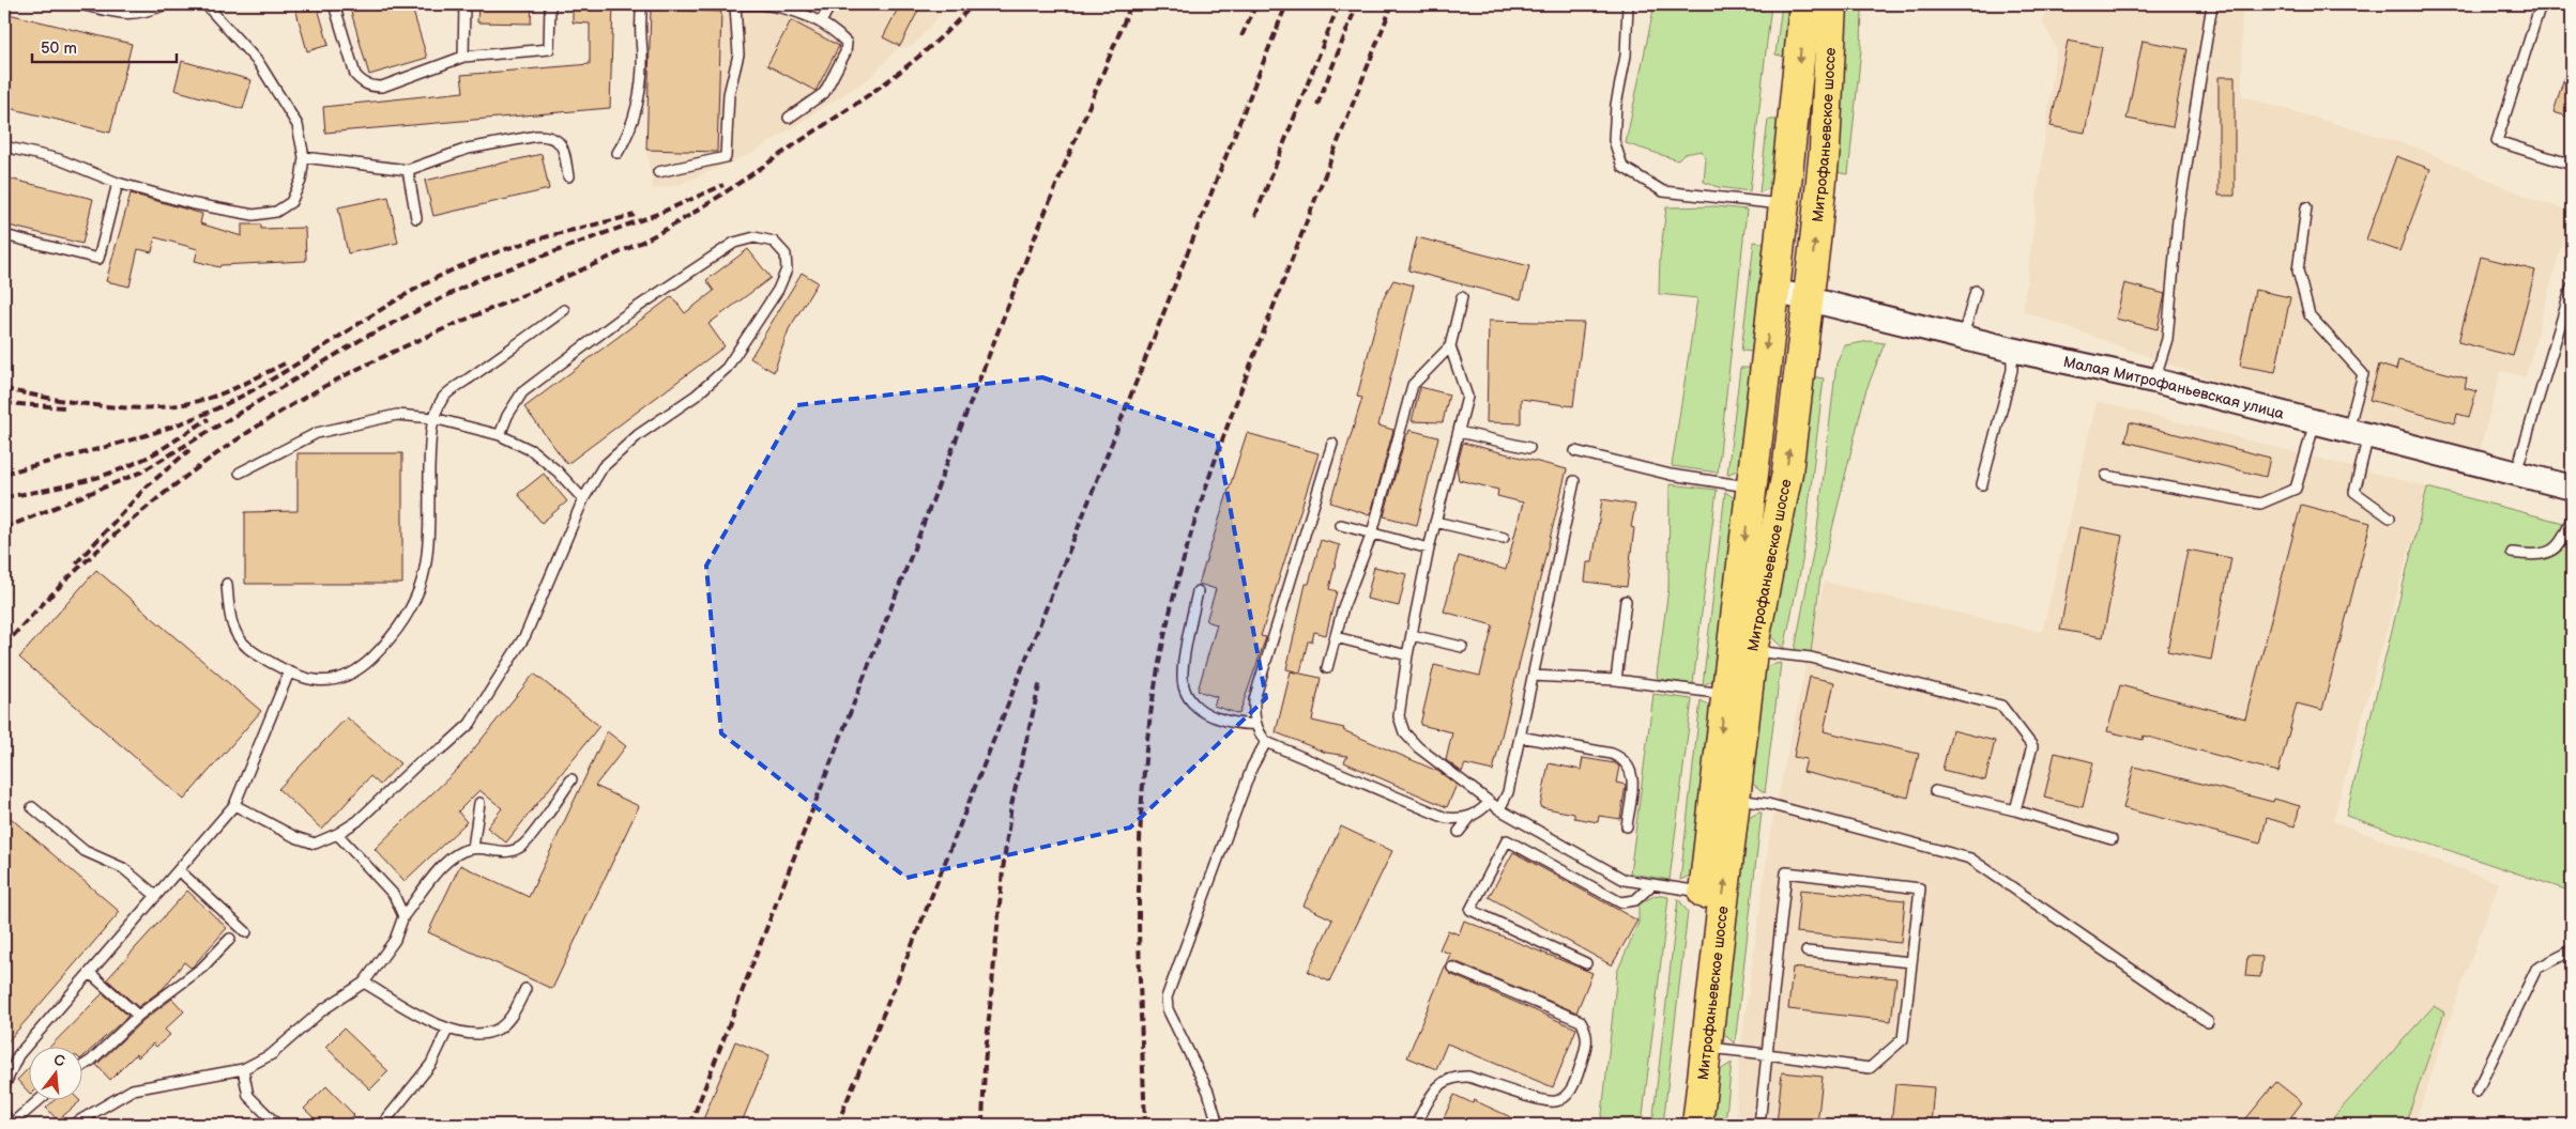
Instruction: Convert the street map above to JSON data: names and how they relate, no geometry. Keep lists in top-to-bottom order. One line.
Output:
{"streets":{"main road":["Митрофаньевское шоссе"],"street":["Малая Митрофаньевская улица"]},"crossings":[["Митрофаньевское шоссе","Малая Митрофаньевская улица"]],"scale_bar":"50 m","north":"top"}
